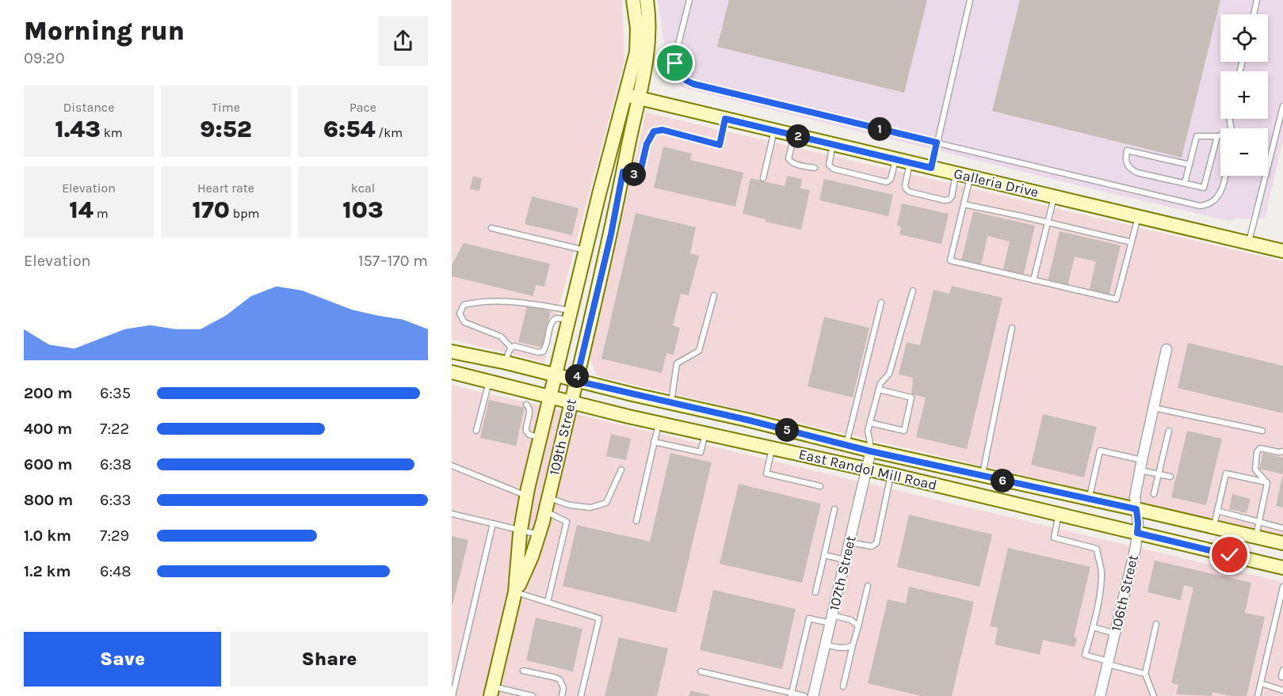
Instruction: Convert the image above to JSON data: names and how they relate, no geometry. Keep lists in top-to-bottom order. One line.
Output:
{"streets":{"street":["Galleria Drive","109th Street","East Randol Mill Road","107th Street","106th Street"]},"crossings":[["Galleria Drive","109th Street"],["109th Street","East Randol Mill Road"],["East Randol Mill Road","107th Street"],["East Randol Mill Road","106th Street"]],"page":{"heading":["Morning run","09:20"],"map_buttons":["+","−"],"stats":[["Distance","1.43 km"],["Time","9:52"],["Pace","6:54 /km"],["Elevation","14 m"],["Heart rate","170 bpm"],["kcal","103"]],"pins":["1","2","3","4","5","6"],"chart":["Elevation","157–170 m"],"list":[{"name":"200 m","note":"6:35"},{"name":"400 m","note":"7:22"},{"name":"600 m","note":"6:38"},{"name":"800 m","note":"6:33"},{"name":"1.0 km","note":"7:29"},{"name":"1.2 km","note":"6:48"}],"buttons":["Save","Share"]}}
